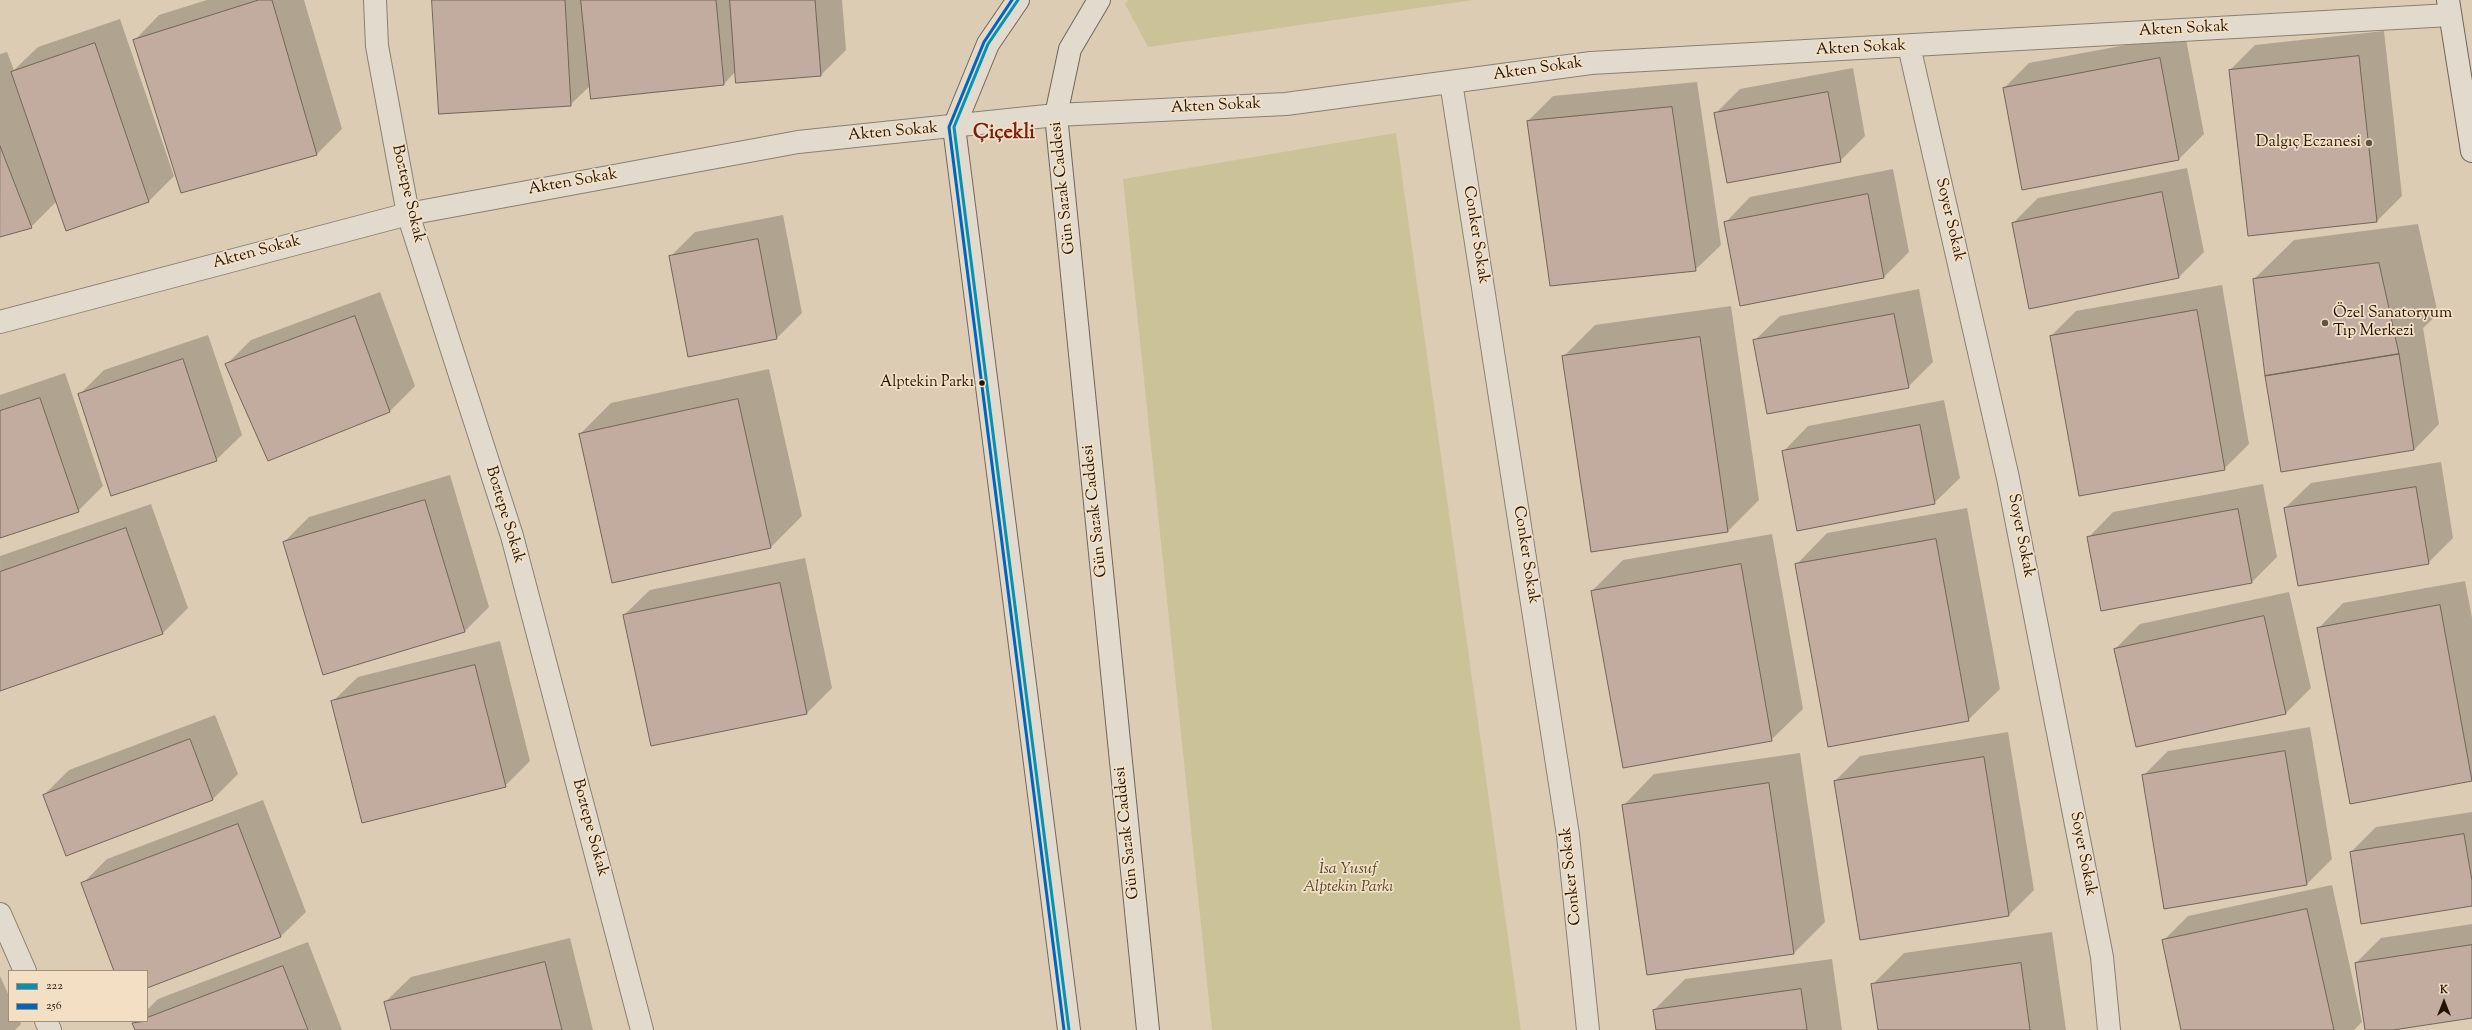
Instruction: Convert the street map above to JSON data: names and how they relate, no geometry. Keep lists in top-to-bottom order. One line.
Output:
{"streets":{"street":["Akten Sokak","Gün Sazak Caddesi","Boztepe Sokak","Soyer Sokak","Conker Sokak"]},"crossings":[["Akten Sokak","Gün Sazak Caddesi"],["Akten Sokak","Boztepe Sokak"],["Akten Sokak","Soyer Sokak"],["Akten Sokak","Conker Sokak"]],"districts":["Çiçekli"],"parks":["İsa Yusuf Alptekin Parkı"],"places":["Dalgıç Eczanesi","Özel Sanatoryum Tıp Merkezi","Alptekin Parkı"],"lines":["transit line 222","transit line 256"],"legend":["222","256"],"north":"top"}
